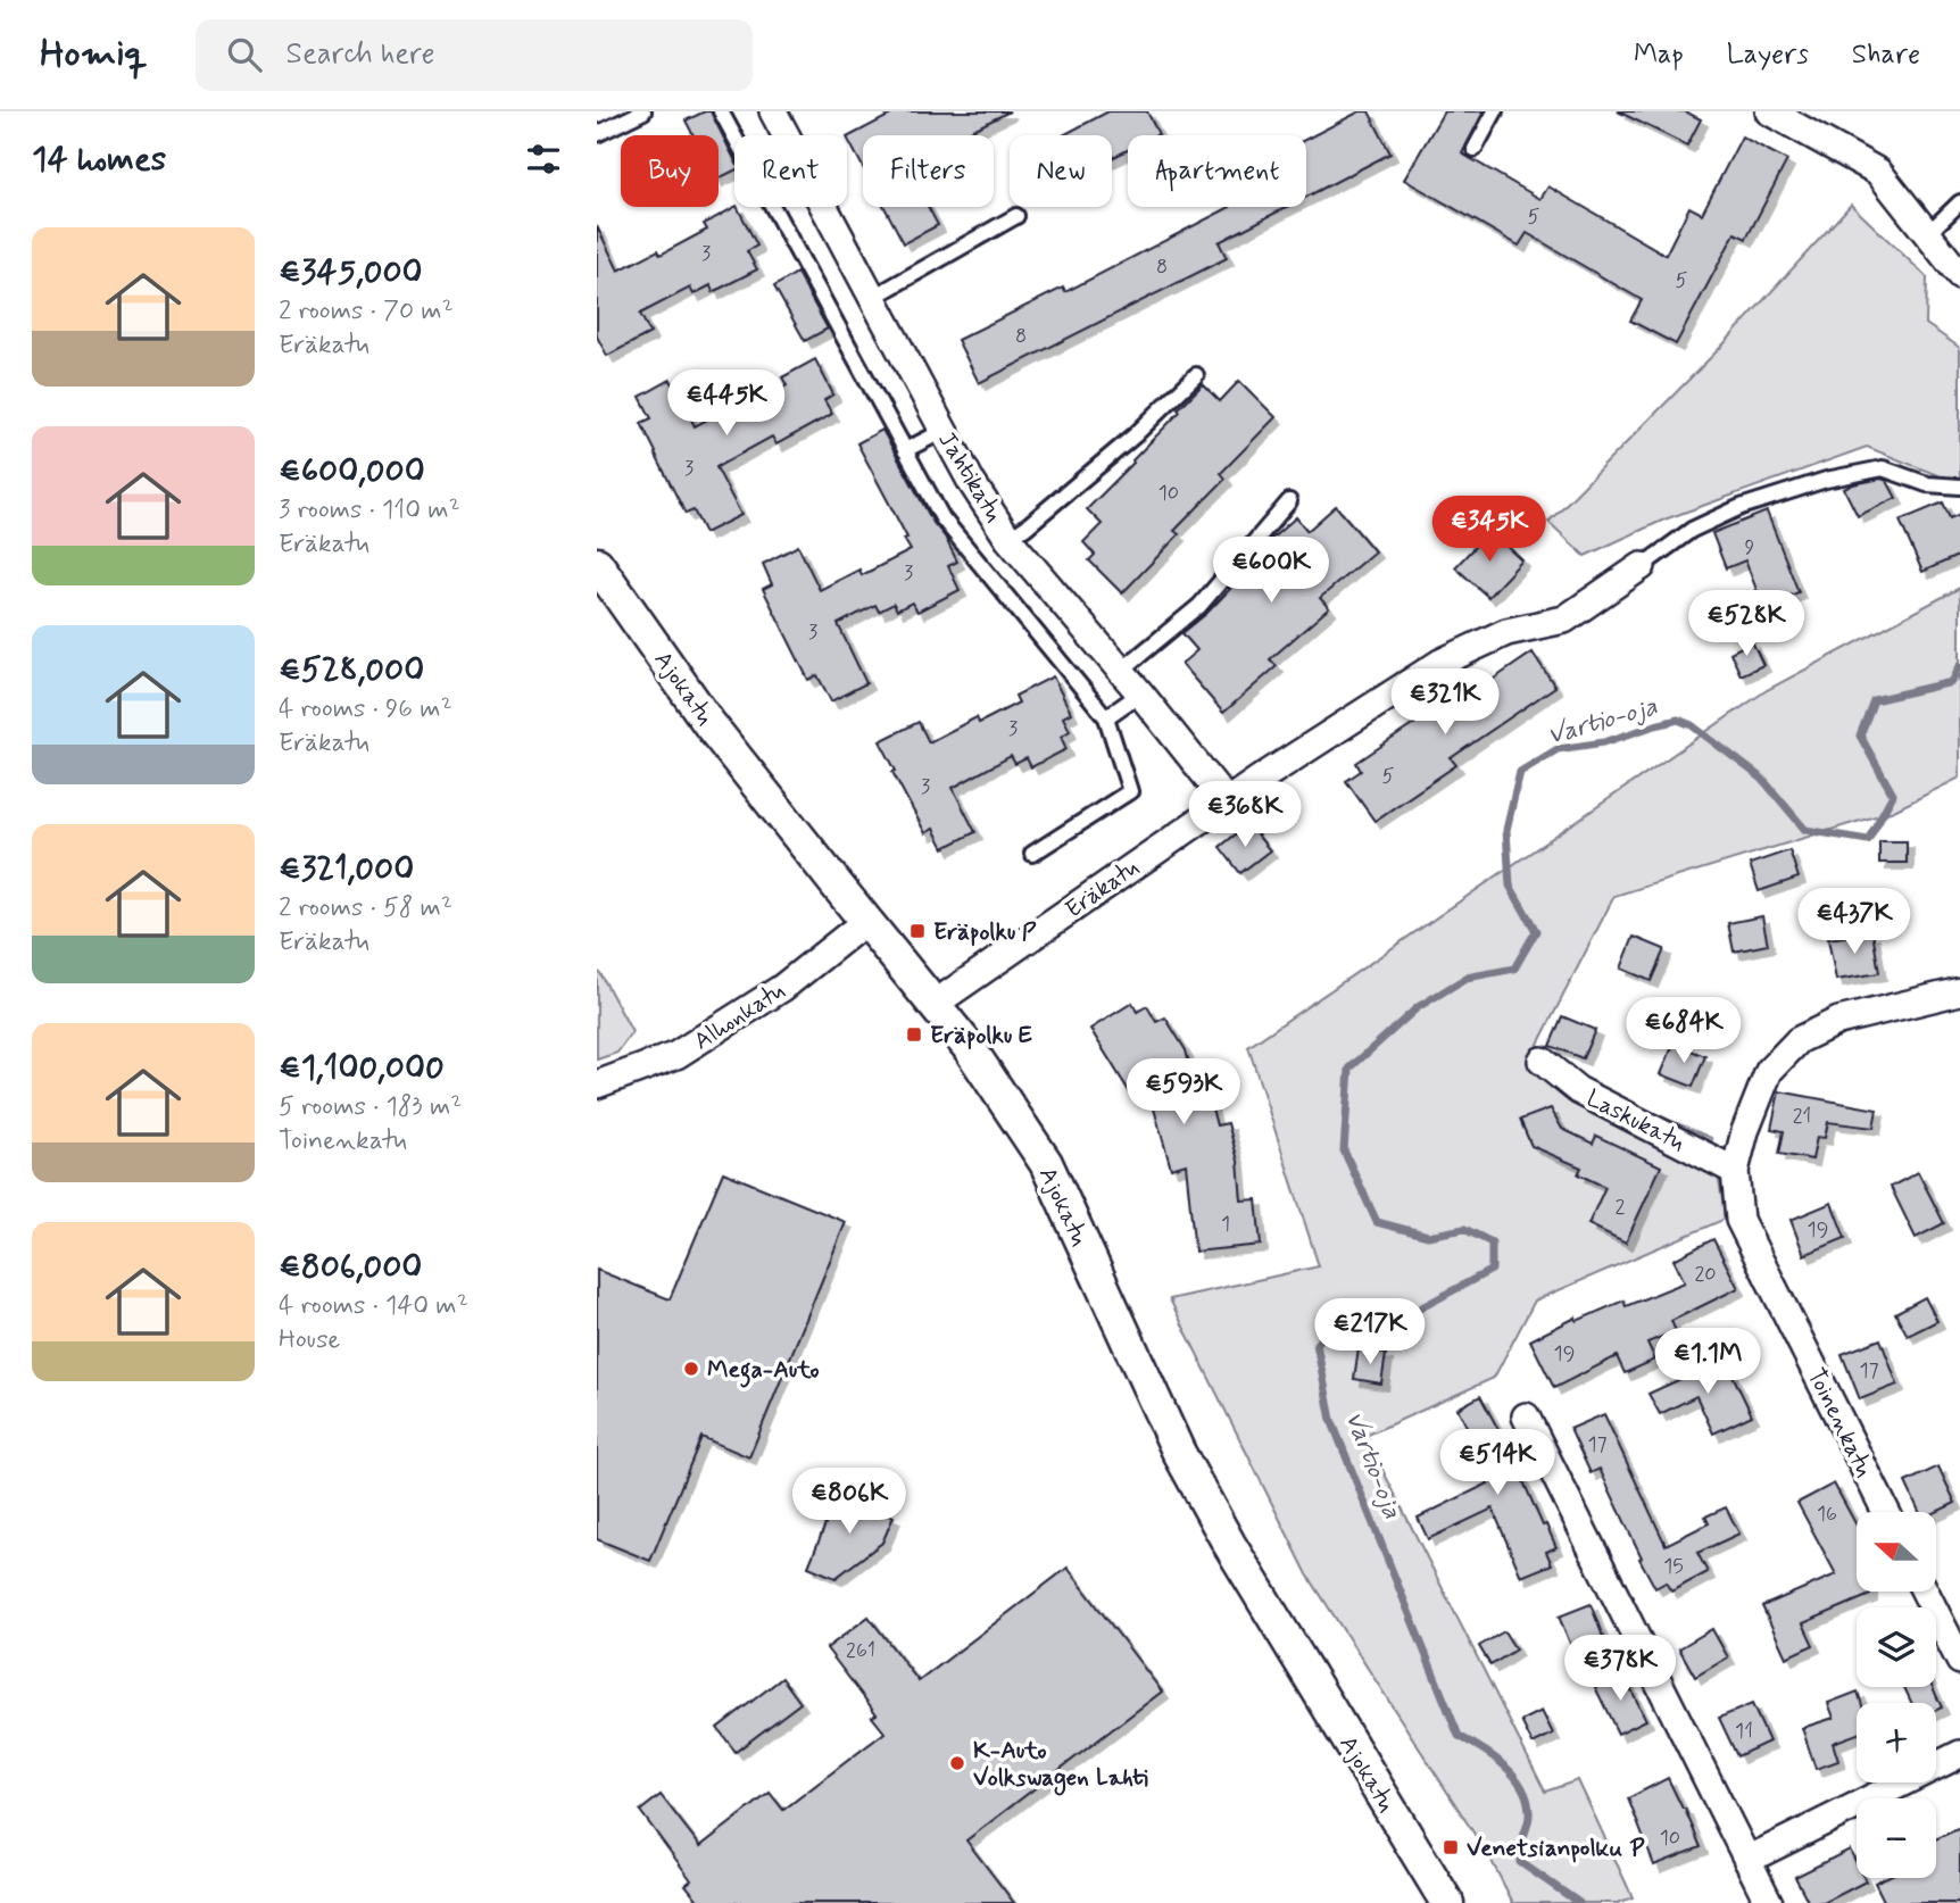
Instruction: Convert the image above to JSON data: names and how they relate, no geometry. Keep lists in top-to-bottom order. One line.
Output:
{"streets":{"street":["Jahtikatu","Ajokatu","Eräkatu","Alhonkatu","Laskukatu","Toinenkatu"]},"crossings":[["Jahtikatu","Eräkatu"],["Ajokatu","Eräkatu"],["Ajokatu","Alhonkatu"],["Laskukatu","Toinenkatu"]],"water":["Vartio-oja"],"places":{"transit":["Eräpolku P","Eräpolku E","Venetsianpolku P"],"other":["Mega-Auto","K-Auto Volkswagen Lahti"]},"house_numbers":["5","3","8","5","8","3","10","9","3","3","3","5","3","21","2","1","19","20","19","17","17","16","15","261","11","10"],"north":"left","page":{"header":"Homiq","search":"Search here","nav":["Map","Layers","Share"],"heading":"14 homes","chip":["Buy","Rent","Filters","New","Apartment"],"list":[{"name":"€345,000","note":"2 rooms · 70 m² · Eräkatu"},{"name":"€600,000","note":"3 rooms · 110 m² · Eräkatu"},{"name":"€528,000","note":"4 rooms · 96 m² · Eräkatu"},{"name":"€321,000","note":"2 rooms · 58 m² · Eräkatu"},{"name":"€1,100,000","note":"5 rooms · 183 m² · Toinenkatu"},{"name":"€806,000","note":"4 rooms · 140 m² · House"}],"price":["€445K","€345K","€600K","€528K","€321K","€368K","€437K","€684K","€593K","€217K","€1.1M","€514K","€806K","€378K"],"map_buttons":["+","−"]}}
